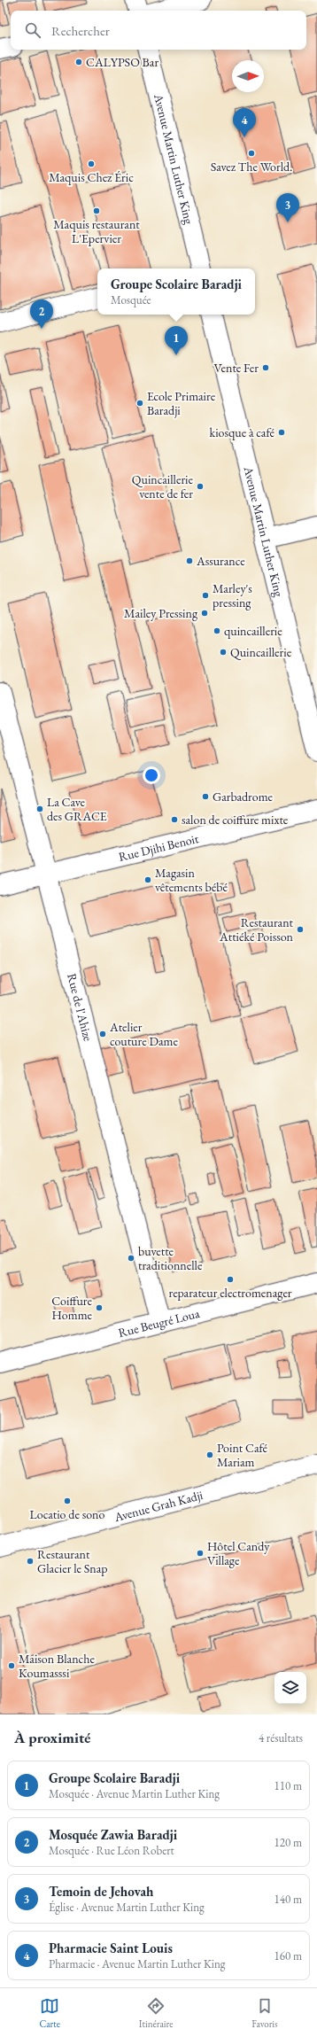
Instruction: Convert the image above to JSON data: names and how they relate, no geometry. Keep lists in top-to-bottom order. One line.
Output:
{"streets":{"street":["Avenue Martin Luther King","Rue Djihi Benoit","Rue de l'Ahize","Rue Beugré Loua","Avenue Grah Kadji"]},"crossings":[["Rue Djihi Benoit","Rue de l'Ahize"],["Rue de l'Ahize","Rue Beugré Loua"]],"places":["CALYPSO Bar","Savez The World.","Maquis Chez Éric","Maquis restaurant L'Epervier","Vente Fer","Ecole Primaire Baradji","kiosque à café","Quincaillerie vente de fer","Assurance","Marley's pressing","Mailey Pressing","quincaillerie","Quincaillerie","Garbadrome","La Cave des GRACE","salon de coiffure mixte","Magasin vêtements bébé","Restaurant Attiéké Poisson","Atelier couture Dame","buvette traditionnelle","reparateur electromenager","Coiffure Homme","Point Café Mariam","Locatio de sono","Hôtel Candy Village","Restaurant Glacier le Snap","Maison Blanche Koumasssi"],"north":"right","page":{"search":"Rechercher","pins":["4","3","2","1"],"popup":["Groupe Scolaire Baradji","Mosquée"],"heading":["À proximité","4 résultats"],"list":[{"mark":"1","name":"Groupe Scolaire Baradji","note":"Mosquée · Avenue Martin Luther King","value":"110 m"},{"mark":"2","name":"Mosquée Zawia Baradji","note":"Mosquée · Rue Léon Robert","value":"120 m"},{"mark":"3","name":"Temoin de Jehovah","note":"Église · Avenue Martin Luther King","value":"140 m"},{"mark":"4","name":"Pharmacie Saint Louis","note":"Pharmacie · Avenue Martin Luther King","value":"160 m"}],"nav":["Carte","Itinéraire","Favoris"]}}
